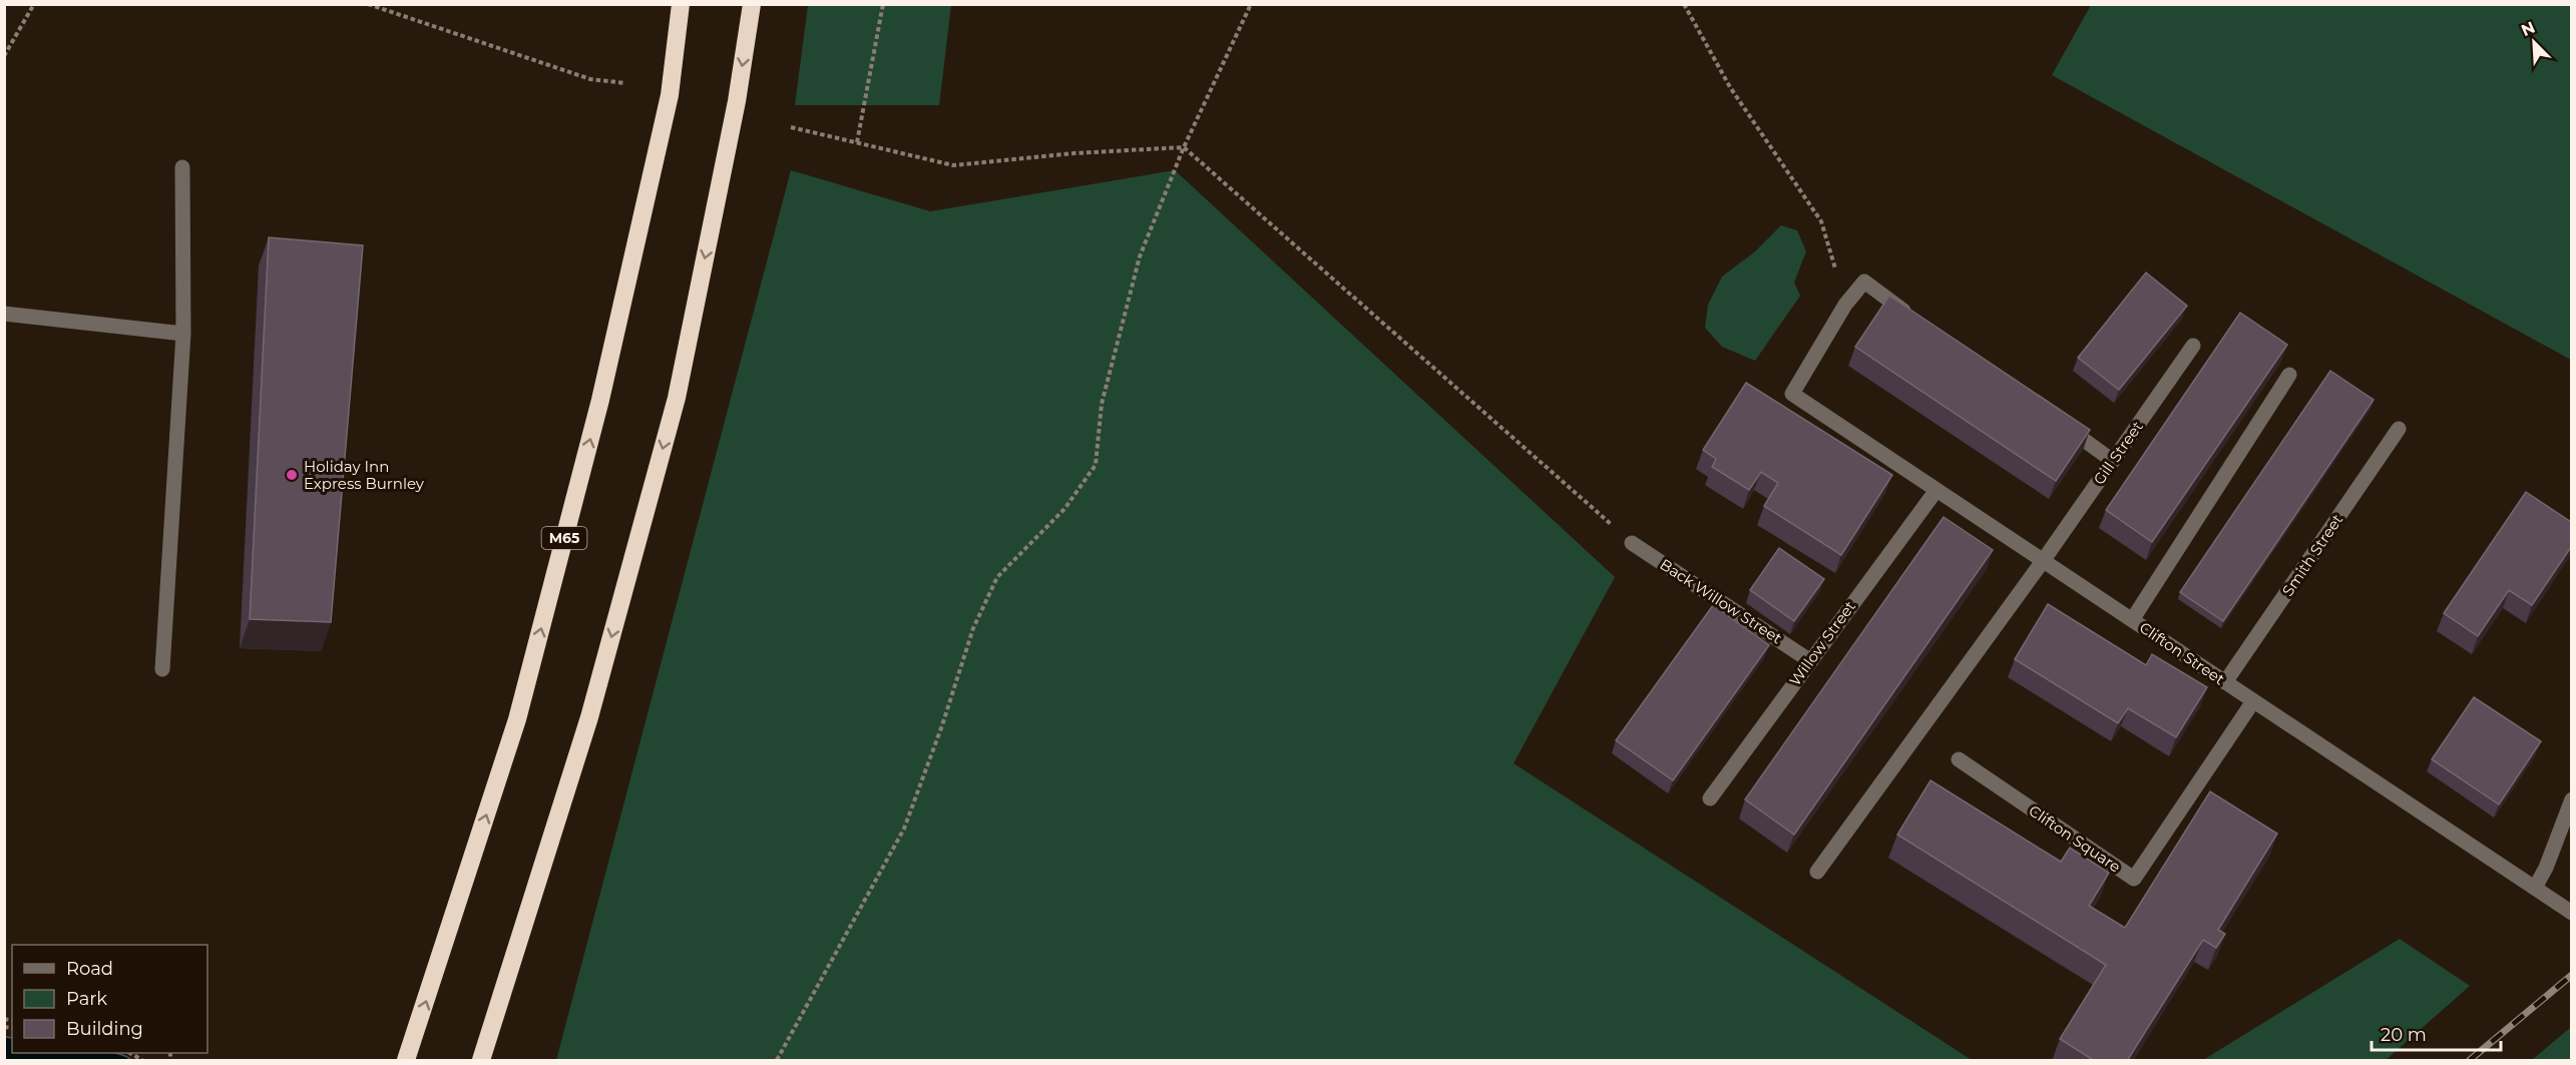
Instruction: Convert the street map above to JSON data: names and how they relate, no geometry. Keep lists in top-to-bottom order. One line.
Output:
{"streets":{"highway":["M65"],"street":["Gill Street","Smith Street","Back Willow Street","Willow Street","Clifton Street","Clifton Square"]},"crossings":[["Gill Street","Clifton Street"],["Smith Street","Clifton Street"],["Back Willow Street","Willow Street"],["Willow Street","Clifton Street"],["Clifton Street","Clifton Square"]],"places":["Holiday Inn Express Burnley"],"legend":["Road","Park","Building"],"scale_bar":"20 m","north":"top left"}
